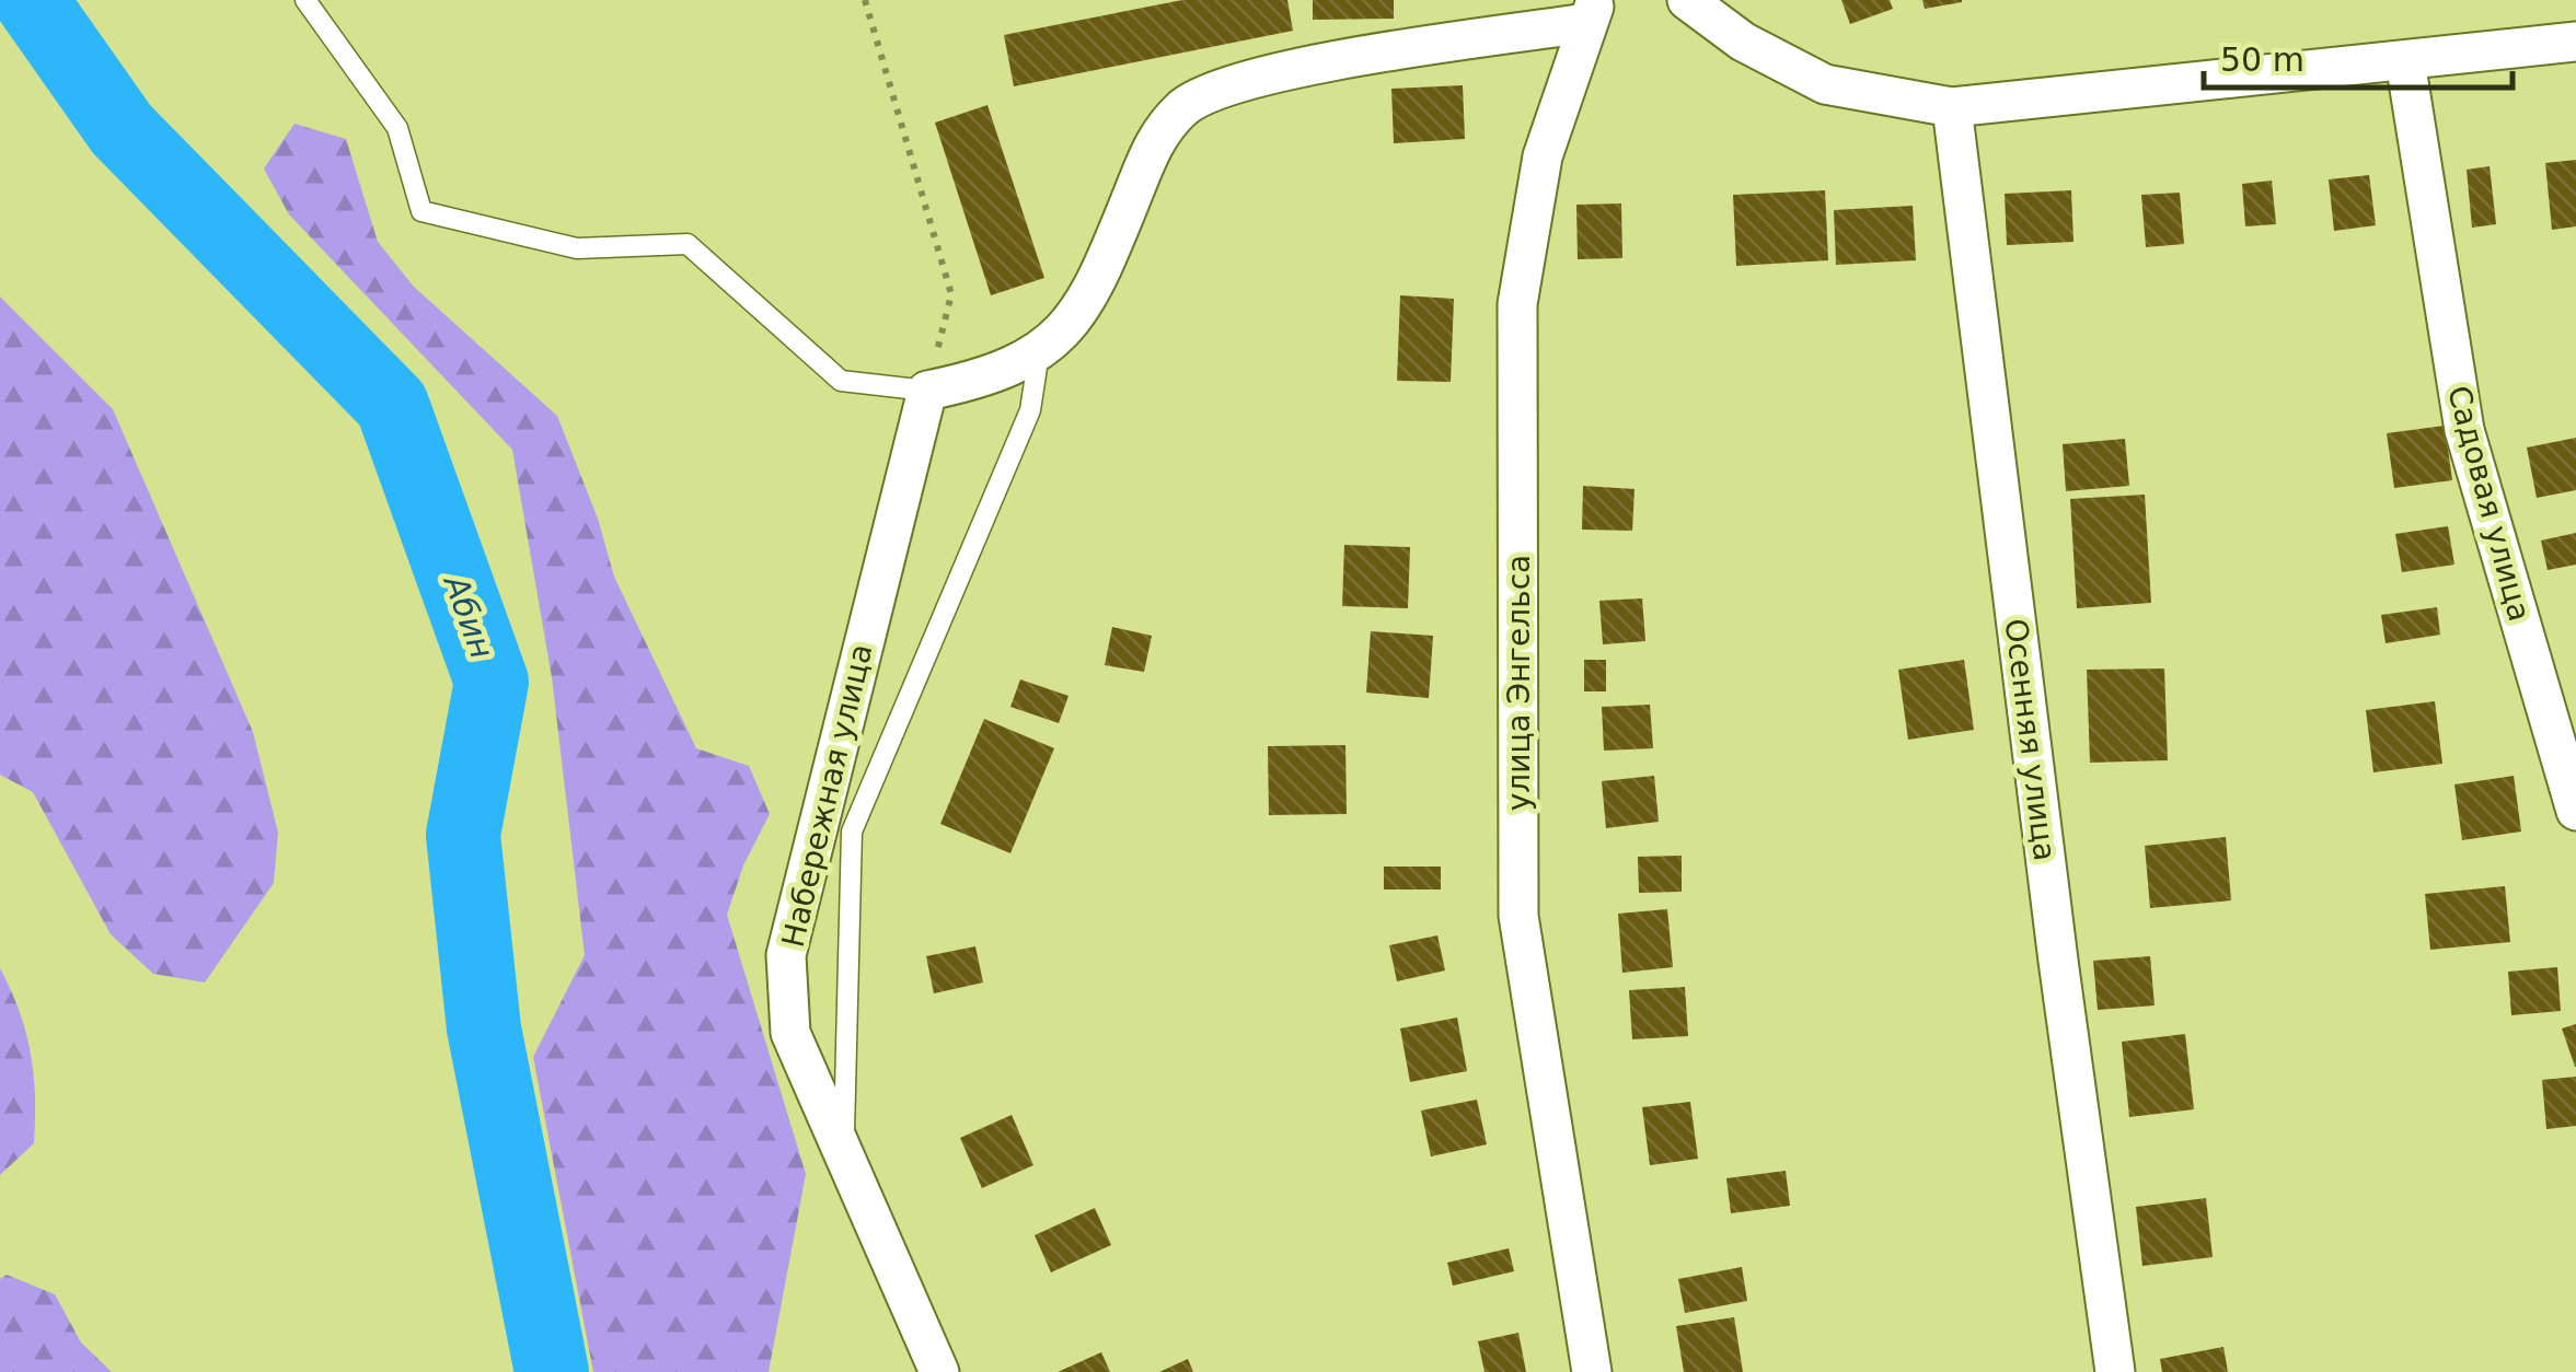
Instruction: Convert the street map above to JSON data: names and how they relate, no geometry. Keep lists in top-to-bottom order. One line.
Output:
{"streets":{"street":["Садовая улица","улица Энгельса","Осенняя улица","Набережная улица"]},"water":["Абин"],"scale_bar":"50 m"}
